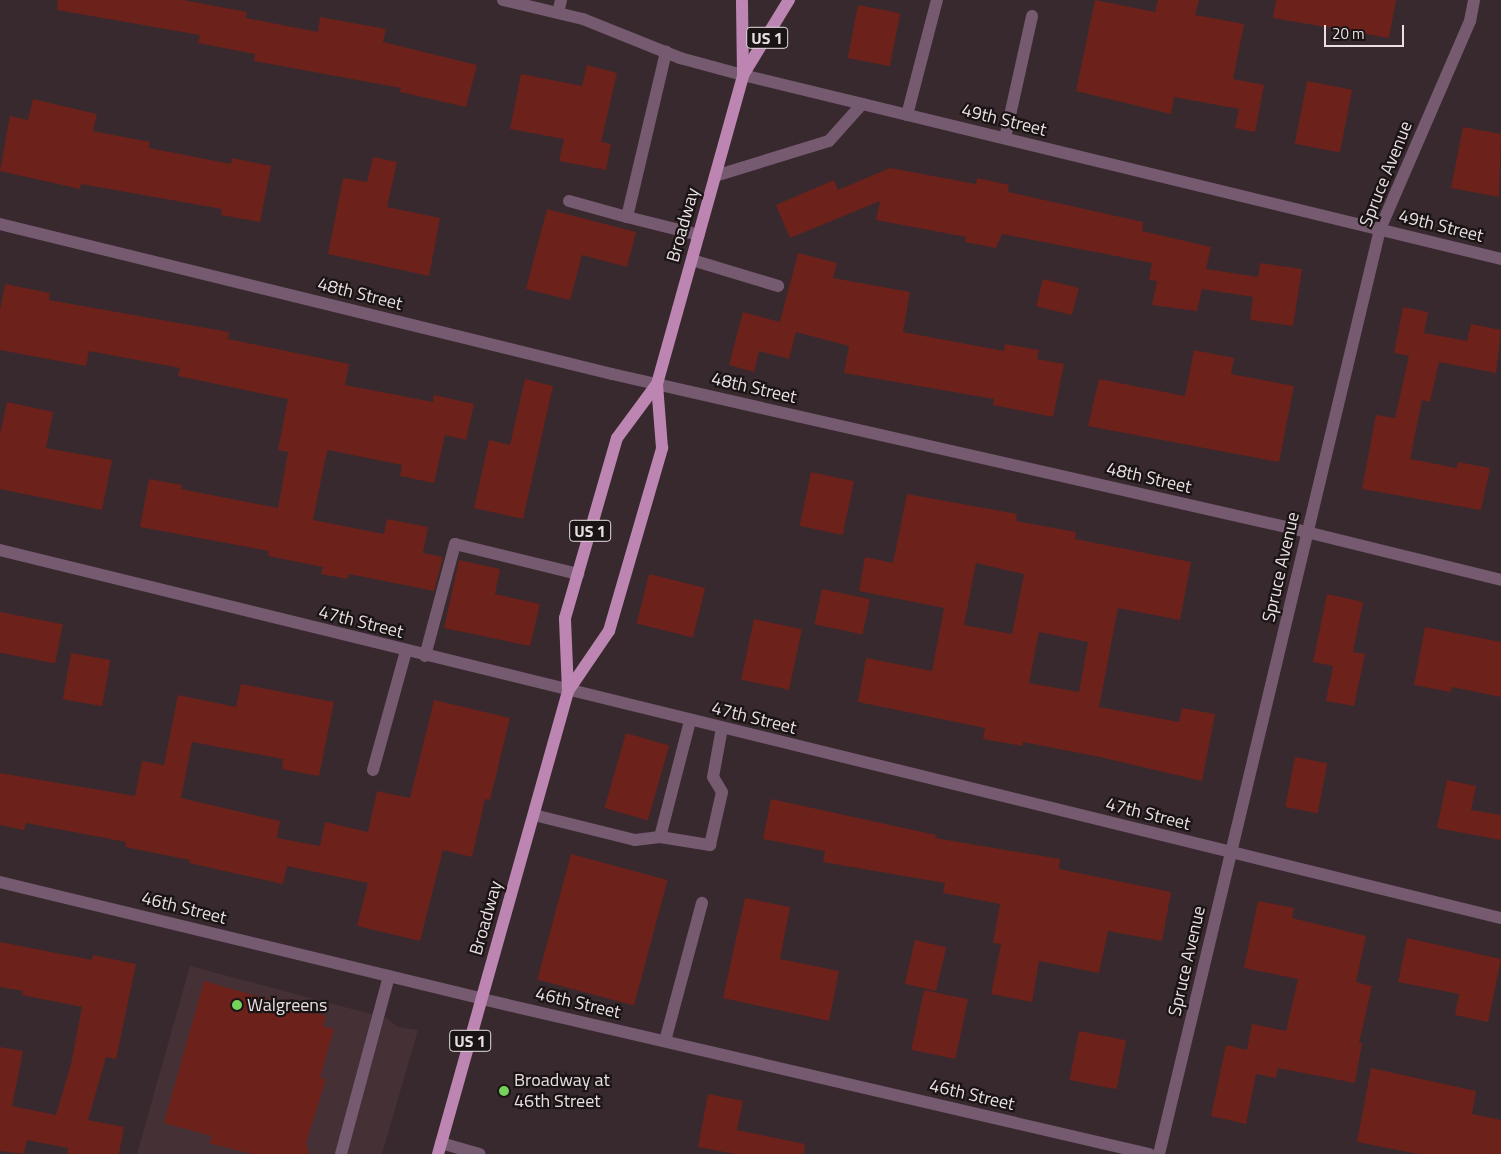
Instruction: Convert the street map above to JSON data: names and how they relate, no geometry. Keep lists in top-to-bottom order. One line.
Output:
{"streets":{"main road":["US 1","Broadway"],"street":["49th Street","Spruce Avenue","48th Street","47th Street","46th Street"]},"crossings":[["49th Street","Spruce Avenue"],["49th Street","Broadway"],["Spruce Avenue","48th Street"],["Spruce Avenue","47th Street"],["Broadway","48th Street"],["Broadway","47th Street"],["Broadway","46th Street"]],"places":["Walgreens","Broadway at 46th Street"],"scale_bar":"20 m"}
